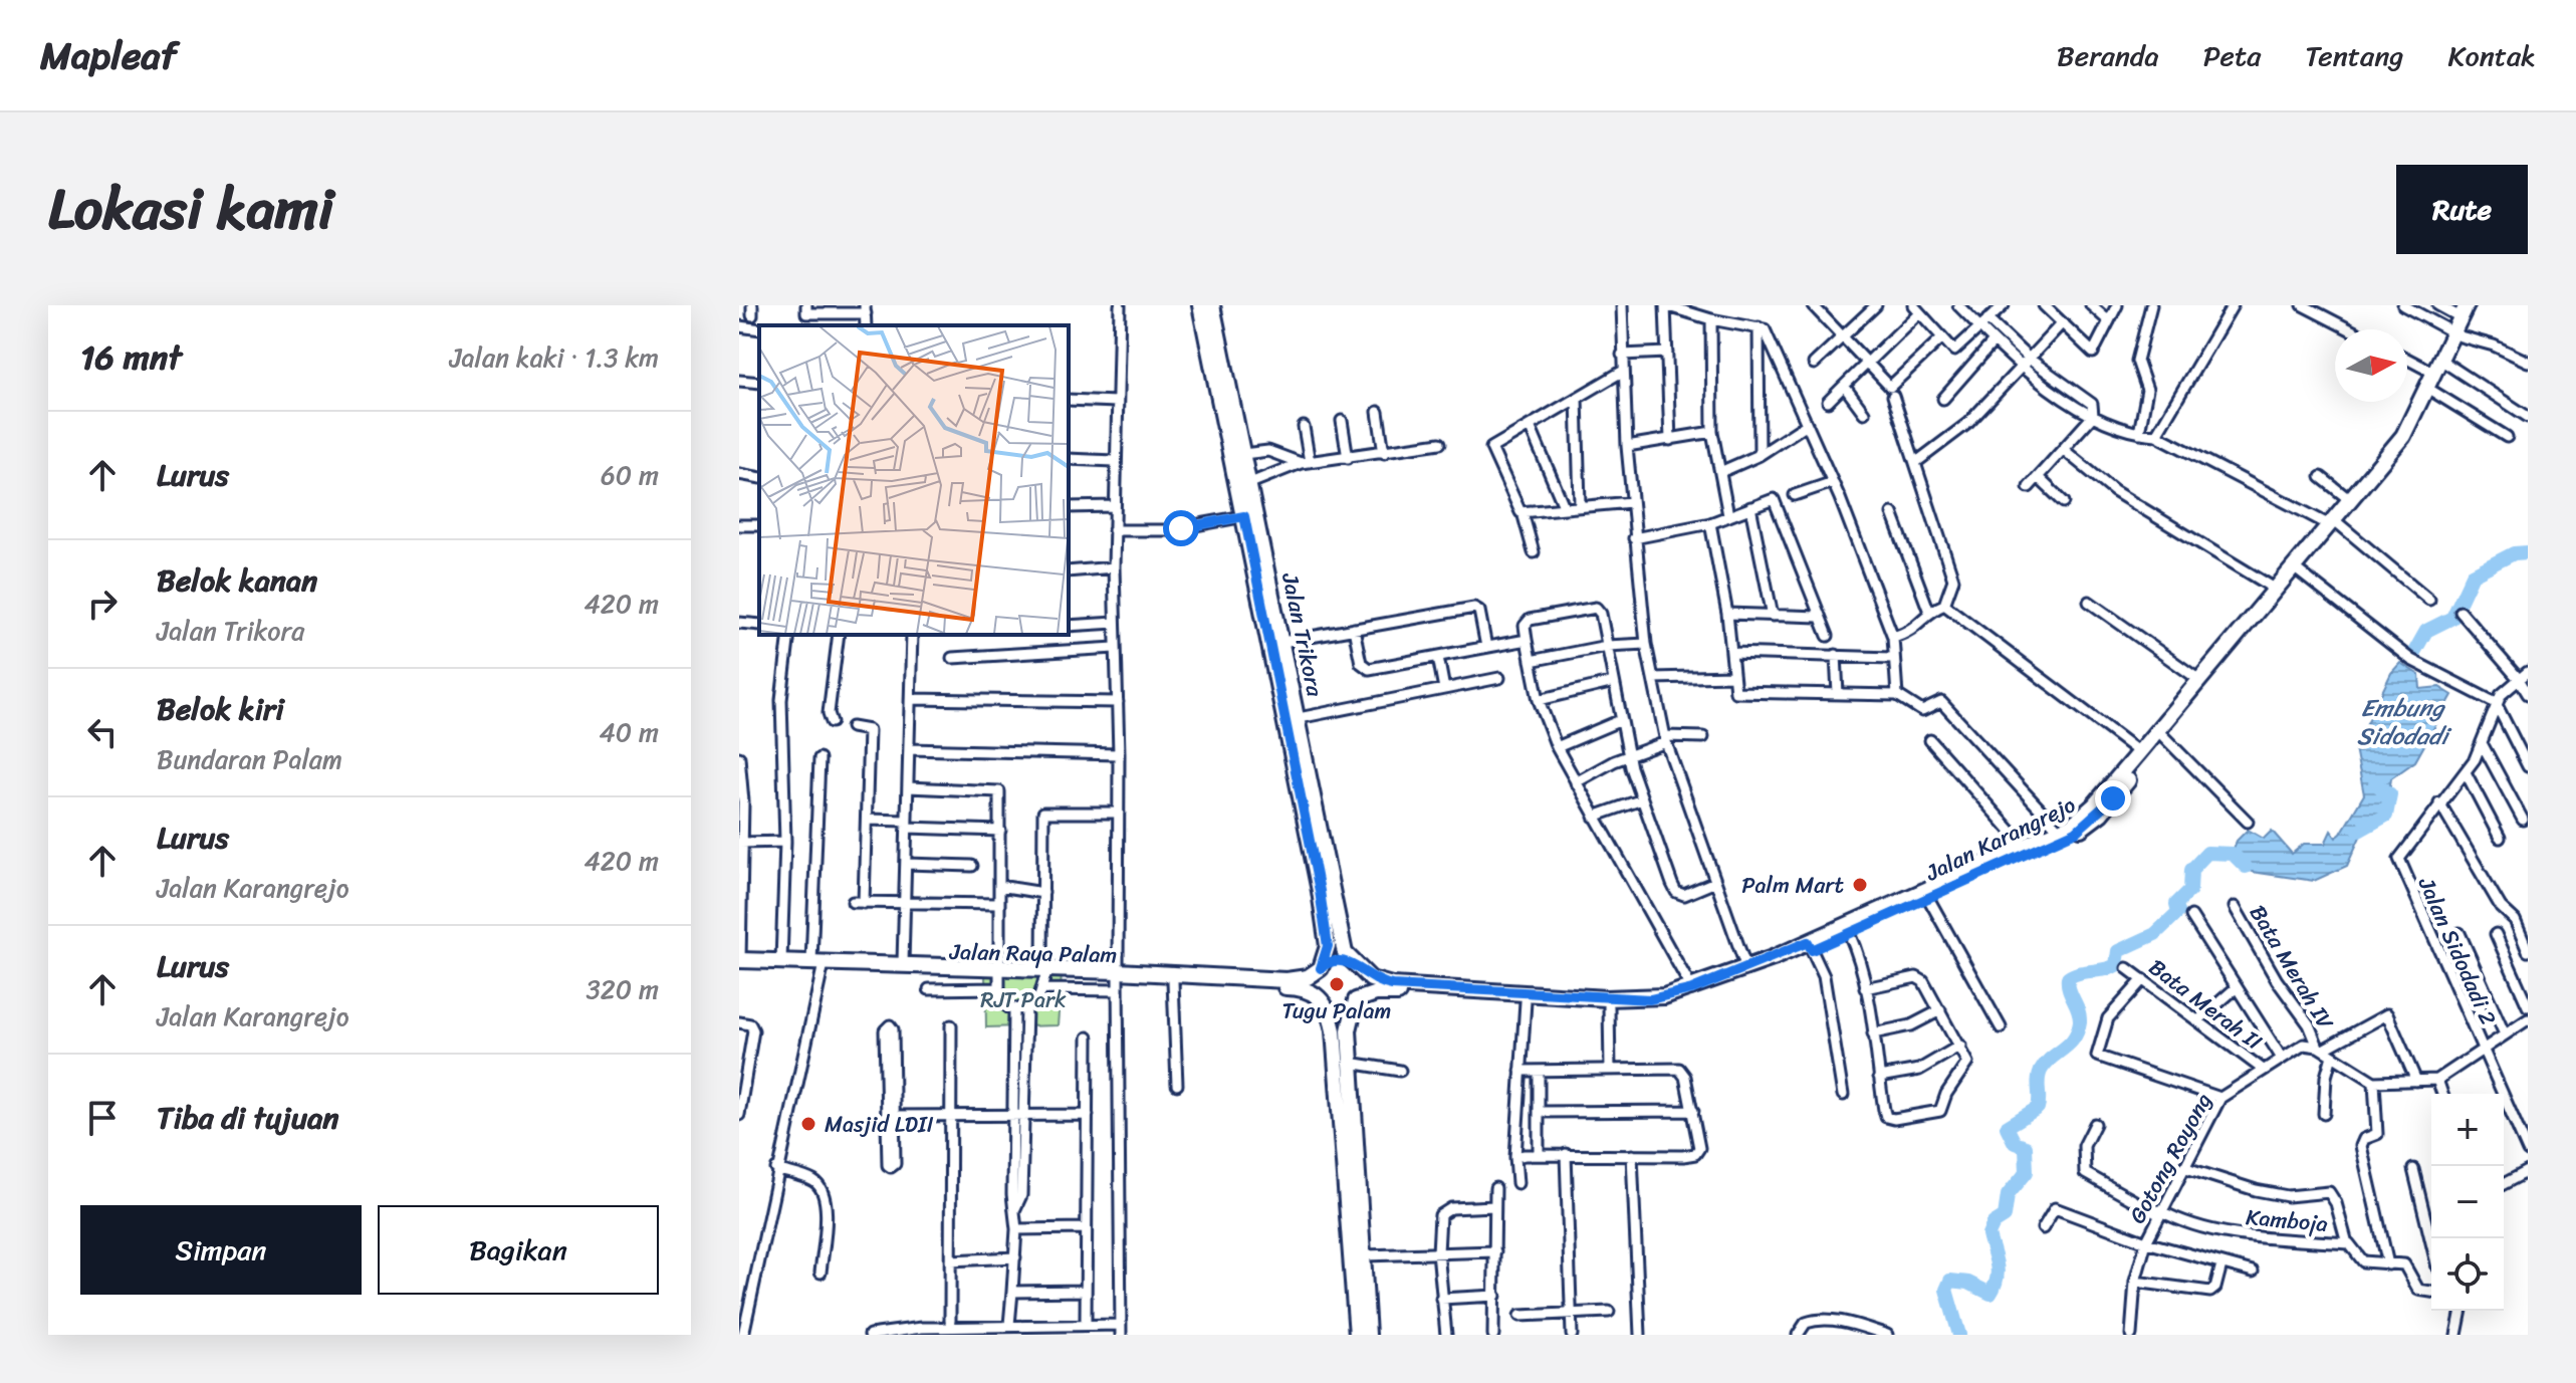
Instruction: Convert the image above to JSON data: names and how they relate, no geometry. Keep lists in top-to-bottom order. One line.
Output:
{"streets":{"main road":["Jalan Trikora","Jalan Karangrejo","Jalan Raya Palam"],"street":["Jalan Sidodadi 2","Bata Merah IV","Bata Merah II","Gotong Royong","Kamboja"]},"crossings":[["Jalan Trikora","Jalan Karangrejo"],["Jalan Trikora","Jalan Raya Palam"],["Jalan Karangrejo","Jalan Raya Palam"],["Bata Merah IV","Gotong Royong"],["Bata Merah II","Gotong Royong"],["Gotong Royong","Kamboja"]],"water":["Embung Sidodadi"],"parks":["RJT Park"],"places":["Palm Mart","Tugu Palam","Masjid LDII"],"north":"right","page":{"header":"Mapleaf","nav":["Beranda","Peta","Tentang","Kontak"],"title":"Lokasi kami","buttons":["Rute",["Simpan","Bagikan"]],"heading":["16 mnt","Jalan kaki · 1.3 km"],"list":[["Lurus","60 m"],["Belok kanan","Jalan Trikora","420 m"],["Belok kiri","Bundaran Palam","40 m"],["Lurus","Jalan Karangrejo","420 m"],["Lurus","Jalan Karangrejo","320 m"],"Tiba di tujuan"],"map_buttons":["+","−"]}}
